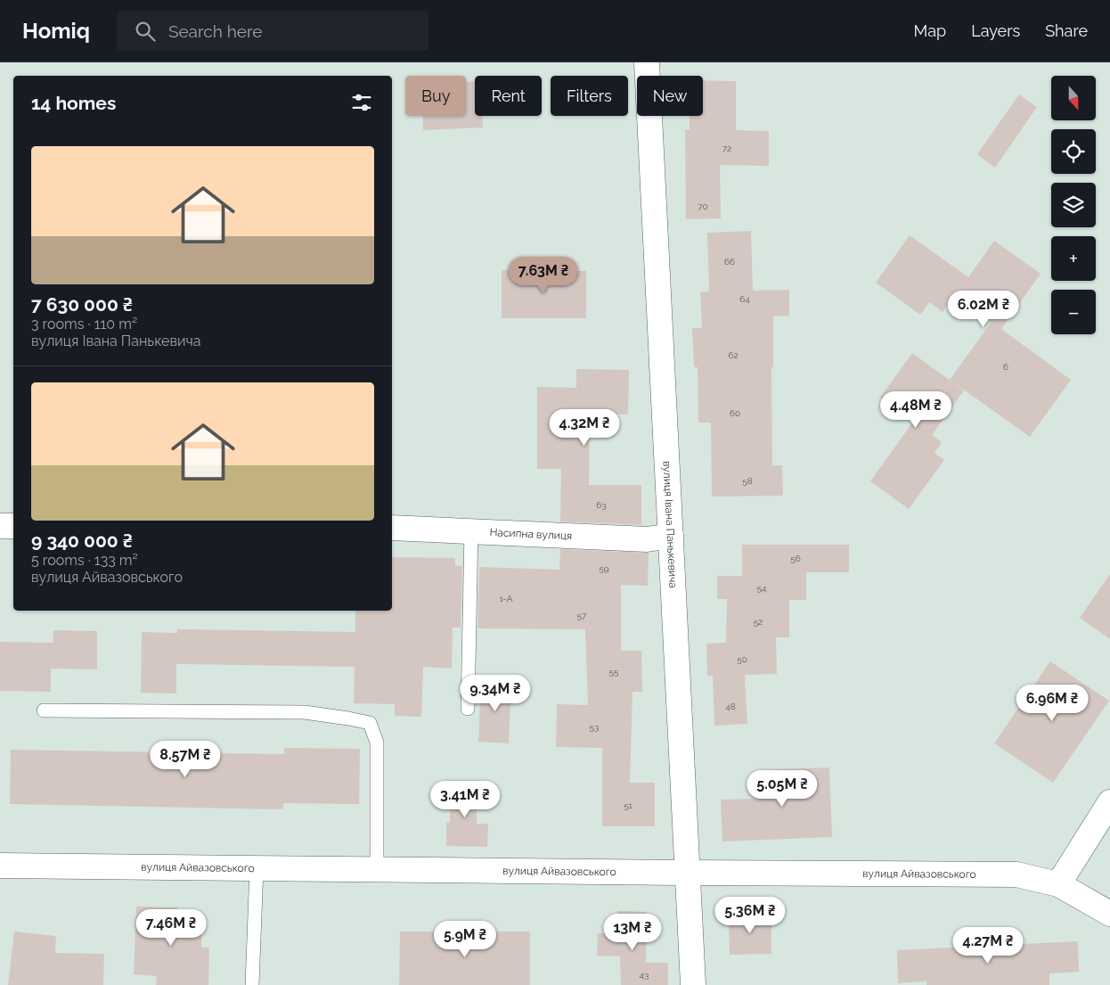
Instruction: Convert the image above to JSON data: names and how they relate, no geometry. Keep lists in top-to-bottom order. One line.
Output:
{"streets":{"street":["вулиця Івана Панькевича","Насипна вулиця","вулиця Айвазовського"]},"crossings":[["вулиця Івана Панькевича","Насипна вулиця"],["вулиця Івана Панькевича","вулиця Айвазовського"]],"house_numbers":["72","70","66","64","62","6","60","58","63","56","59","54","1-А","57","52","50","55","48","53","51","43"],"north":"bottom","page":{"header":"Homiq","search":"Search here","nav":["Map","Layers","Share"],"map_buttons":["+","−"],"chip":["Buy","Rent","Filters","New"],"heading":"14 homes","list":[{"name":"7 630 000 ₴","note":"3 rooms · 110 m² · вулиця Івана Панькевича"},{"name":"9 340 000 ₴","note":"5 rooms · 133 m² · вулиця Айвазовського"}],"price":["7.63M ₴","6.02M ₴","4.48M ₴","4.32M ₴","9.34M ₴","6.96M ₴","8.57M ₴","5.05M ₴","3.41M ₴","5.36M ₴","7.46M ₴","13M ₴","5.9M ₴","4.27M ₴"]}}
